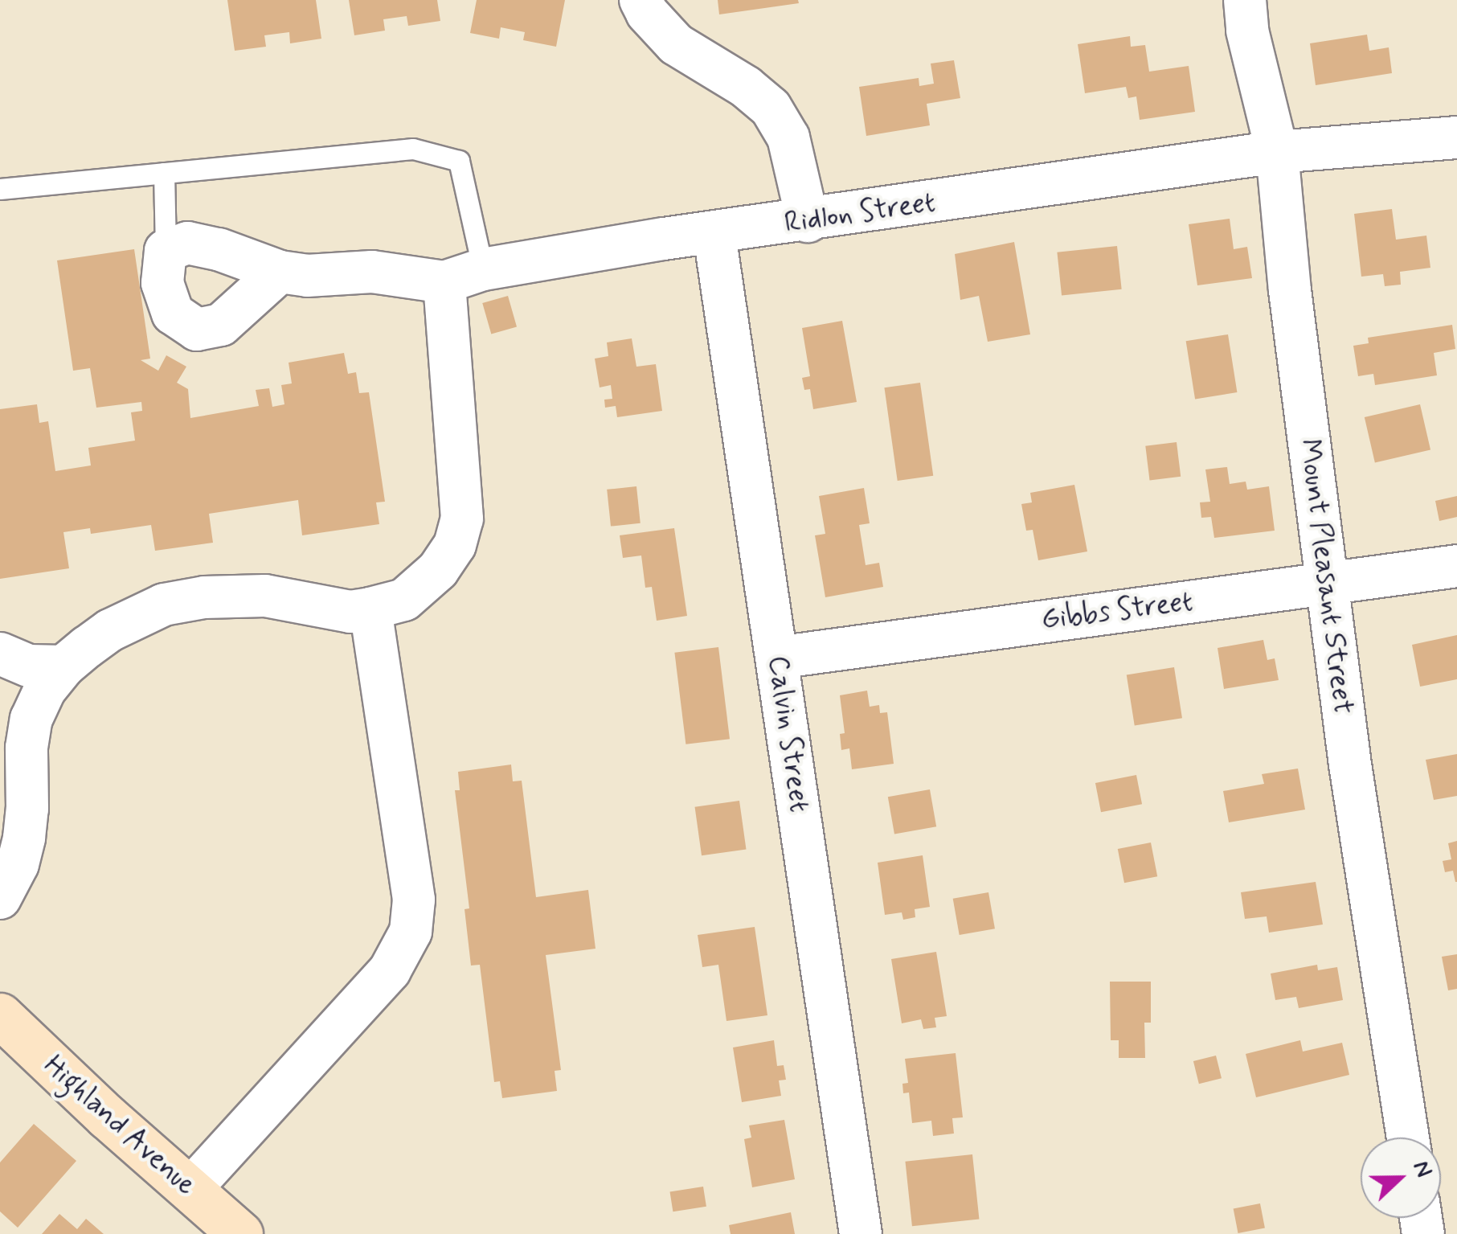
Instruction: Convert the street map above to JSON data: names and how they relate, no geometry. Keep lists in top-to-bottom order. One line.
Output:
{"streets":{"street":["Ridlon Street","Mount Pleasant Street","Gibbs Street","Calvin Street","Highland Avenue"]},"crossings":[["Ridlon Street","Mount Pleasant Street"],["Ridlon Street","Calvin Street"],["Mount Pleasant Street","Gibbs Street"],["Gibbs Street","Calvin Street"]],"north":"right"}
